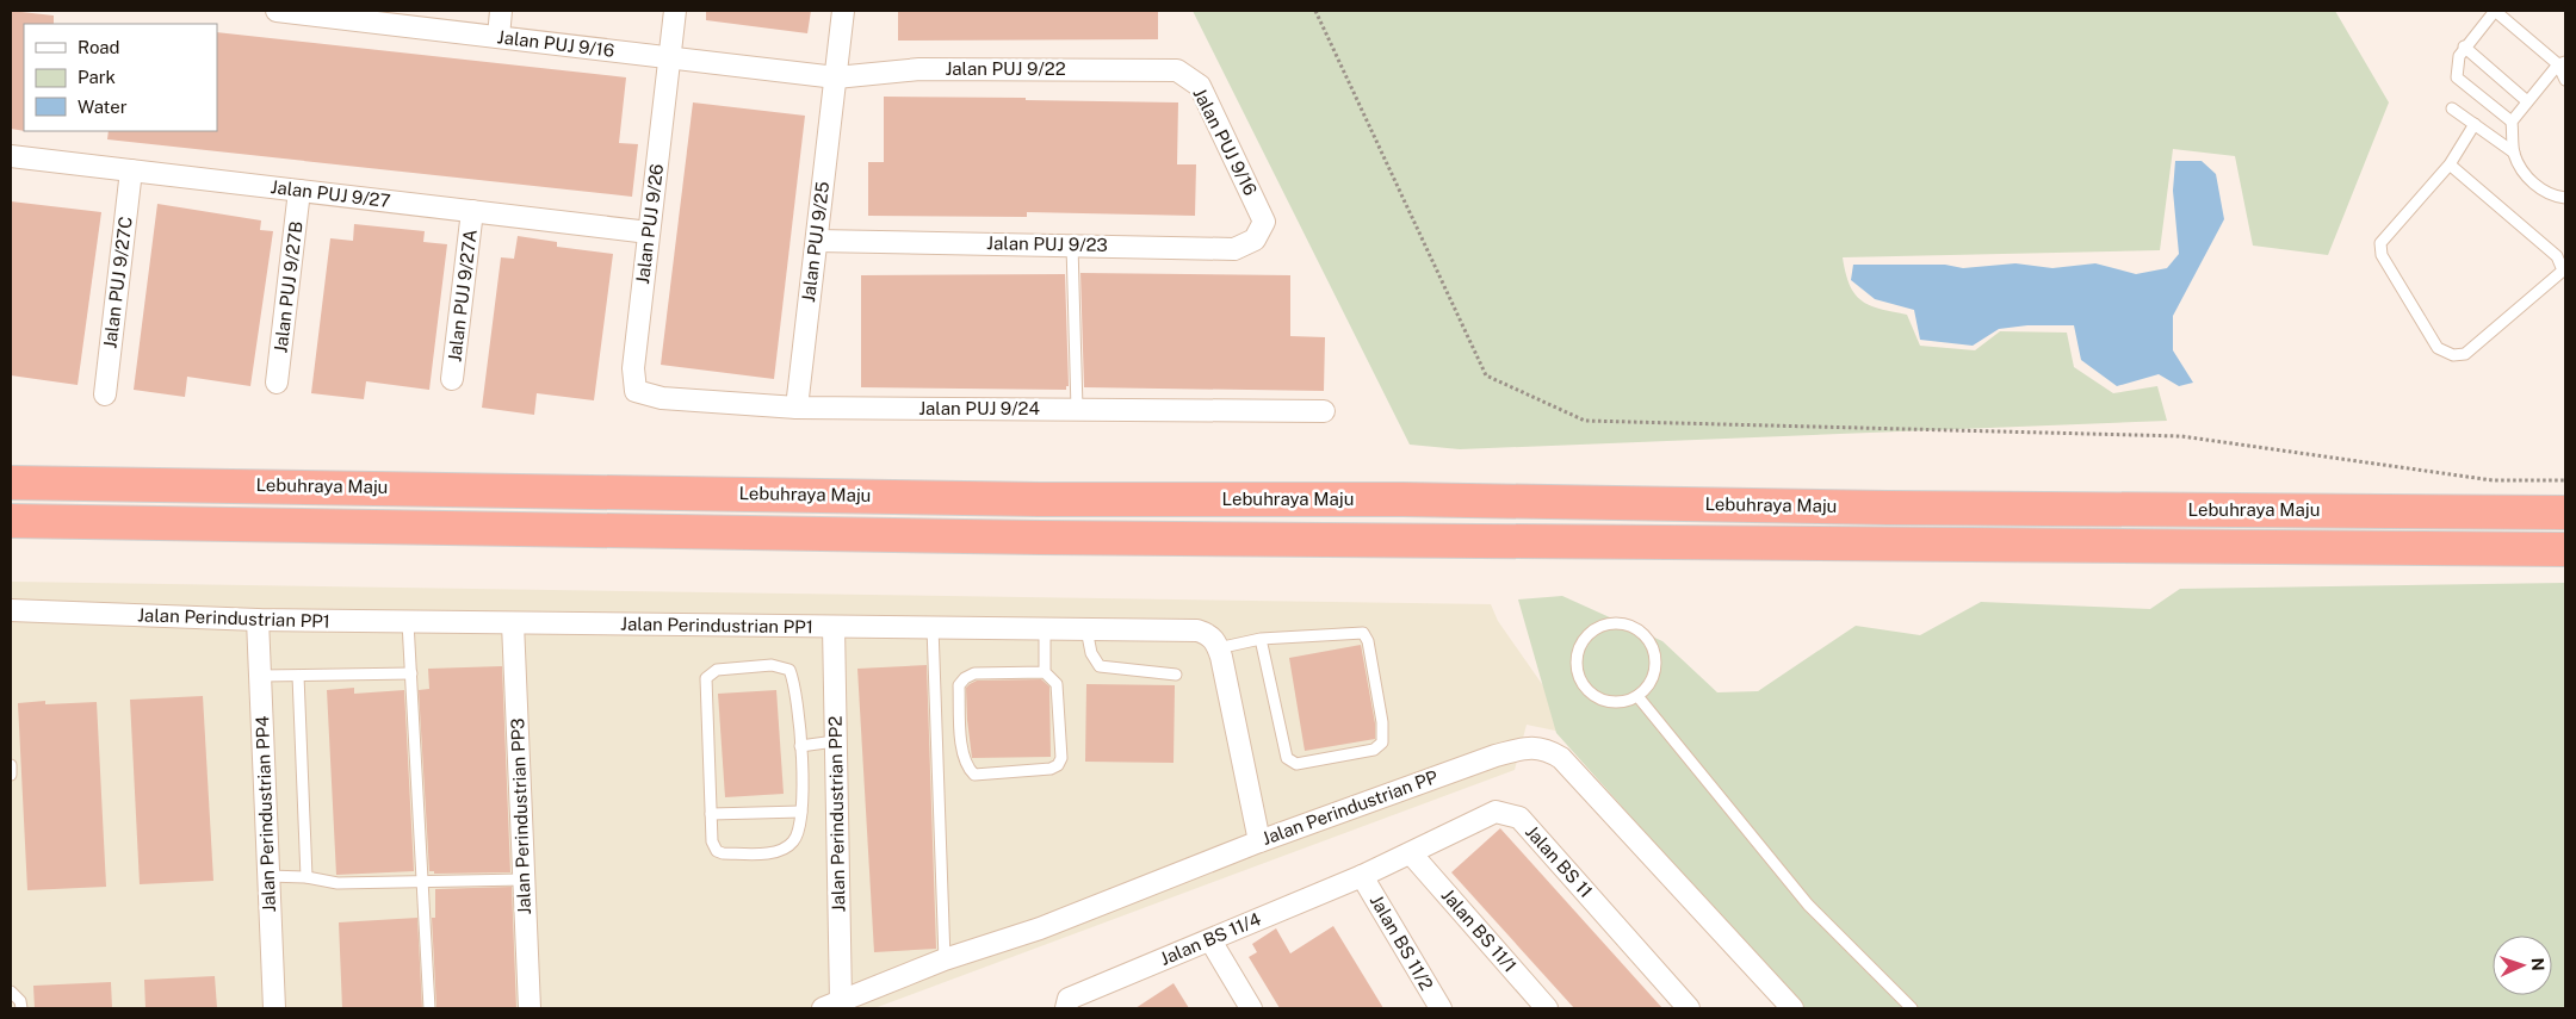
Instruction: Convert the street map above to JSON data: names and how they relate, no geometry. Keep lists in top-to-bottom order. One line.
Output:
{"streets":{"highway":["Lebuhraya Maju"],"street":["Jalan PUJ 9/16","Jalan PUJ 9/22","Jalan PUJ 9/27","Jalan PUJ 9/26","Jalan PUJ 9/25","Jalan PUJ 9/23","Jalan PUJ 9/27C","Jalan PUJ 9/27B","Jalan PUJ 9/27A","Jalan PUJ 9/24","Jalan Perindustrian PP1","Jalan Perindustrian PP","Jalan Perindustrian PP4","Jalan Perindustrian PP2","Jalan Perindustrian PP3","Jalan BS 11","Jalan BS 11/1","Jalan BS 11/4","Jalan BS 11/2"]},"crossings":[["Jalan PUJ 9/16","Jalan PUJ 9/22"],["Jalan PUJ 9/16","Jalan PUJ 9/26"],["Jalan PUJ 9/16","Jalan PUJ 9/25"],["Jalan PUJ 9/16","Jalan PUJ 9/23"],["Jalan PUJ 9/22","Jalan PUJ 9/25"],["Jalan PUJ 9/27","Jalan PUJ 9/26"],["Jalan PUJ 9/27","Jalan PUJ 9/27C"],["Jalan PUJ 9/27","Jalan PUJ 9/27B"],["Jalan PUJ 9/27","Jalan PUJ 9/27A"],["Jalan PUJ 9/26","Jalan PUJ 9/24"],["Jalan PUJ 9/25","Jalan PUJ 9/23"],["Jalan PUJ 9/25","Jalan PUJ 9/24"],["Jalan Perindustrian PP1","Jalan Perindustrian PP4"],["Jalan Perindustrian PP1","Jalan Perindustrian PP2"],["Jalan Perindustrian PP1","Jalan Perindustrian PP3"],["Jalan Perindustrian PP","Jalan Perindustrian PP2"],["Jalan BS 11","Jalan BS 11/1"],["Jalan BS 11","Jalan BS 11/4"],["Jalan BS 11","Jalan BS 11/2"],["Jalan BS 11/4","Jalan BS 11/2"]],"legend":["Road","Park","Water"],"north":"right"}
